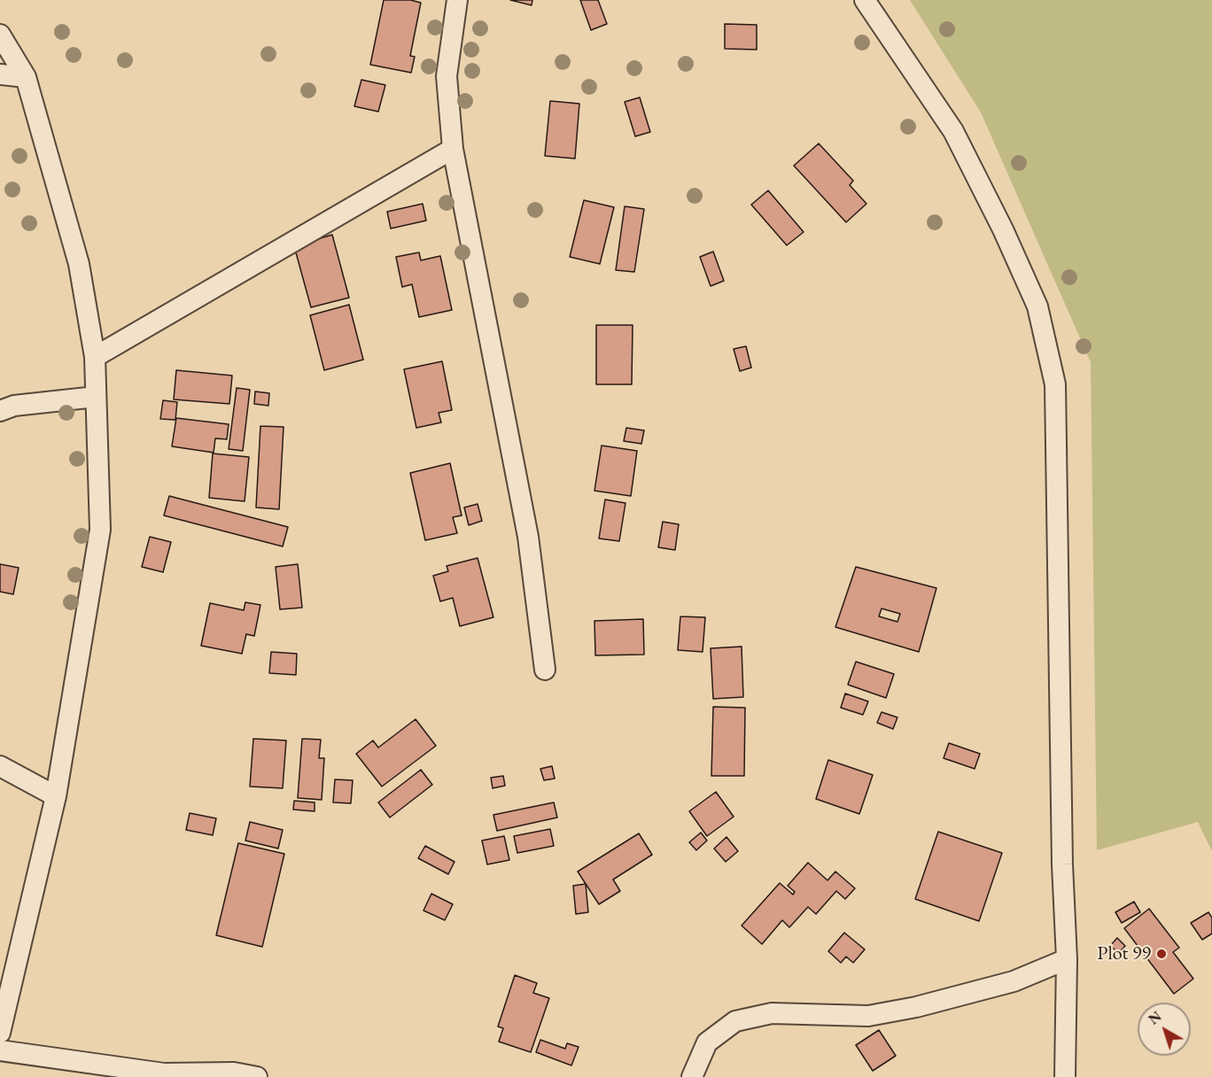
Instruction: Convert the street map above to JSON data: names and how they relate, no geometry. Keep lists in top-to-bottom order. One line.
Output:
{"places":["Plot 99"],"north":"top left"}
